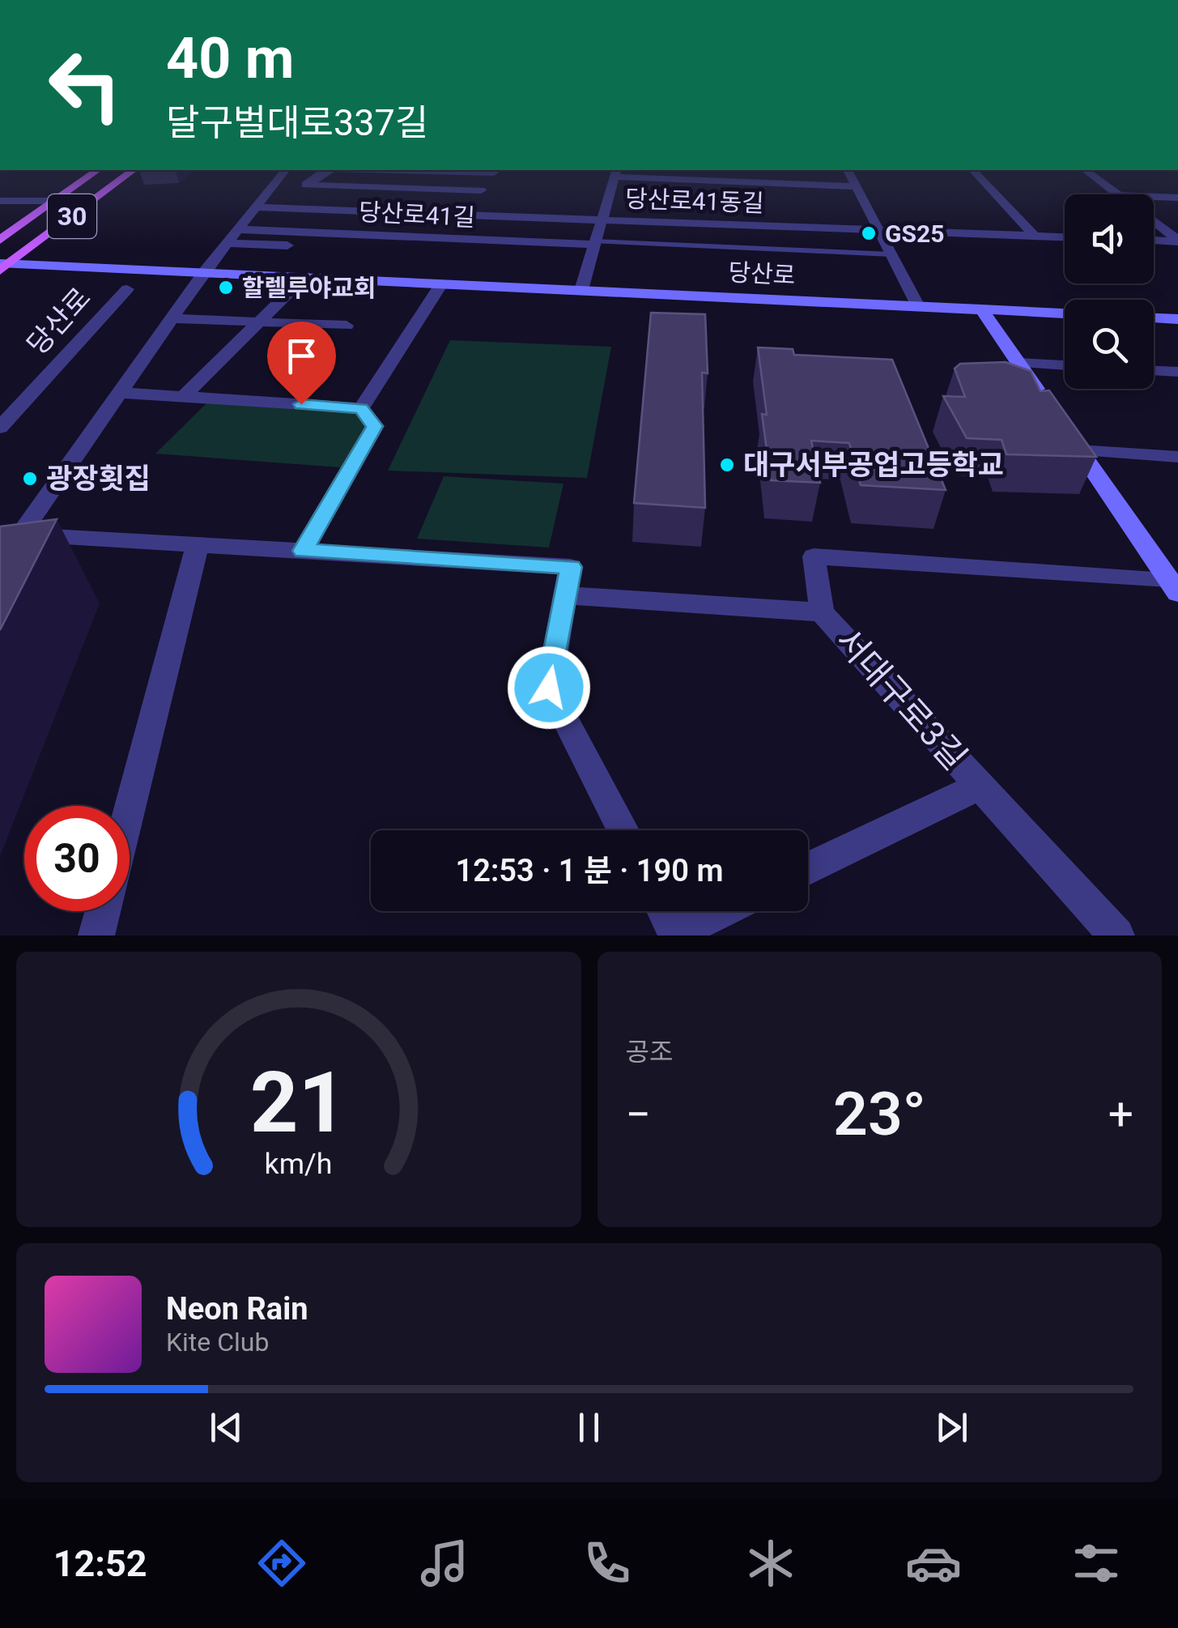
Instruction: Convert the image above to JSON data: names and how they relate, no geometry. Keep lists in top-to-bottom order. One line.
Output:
{"streets":{"main road":["30","당산로"],"street":["당산로41동길","당산로41길","서대구로3길"]},"crossings":[["30","당산로"]],"places":["GS25","할렐루야교회","대구서부공업고등학교","광장횟집"],"page":{"turn":["40 m","달구벌대로337길"],"limit":"30","trip":"12:53 · 1 분 · 190 m","tile":"공조","heat":["−","23°","+"],"song":["Neon Rain","Kite Club"],"tabs":"12:52","gauge":["21","km/h"]}}
